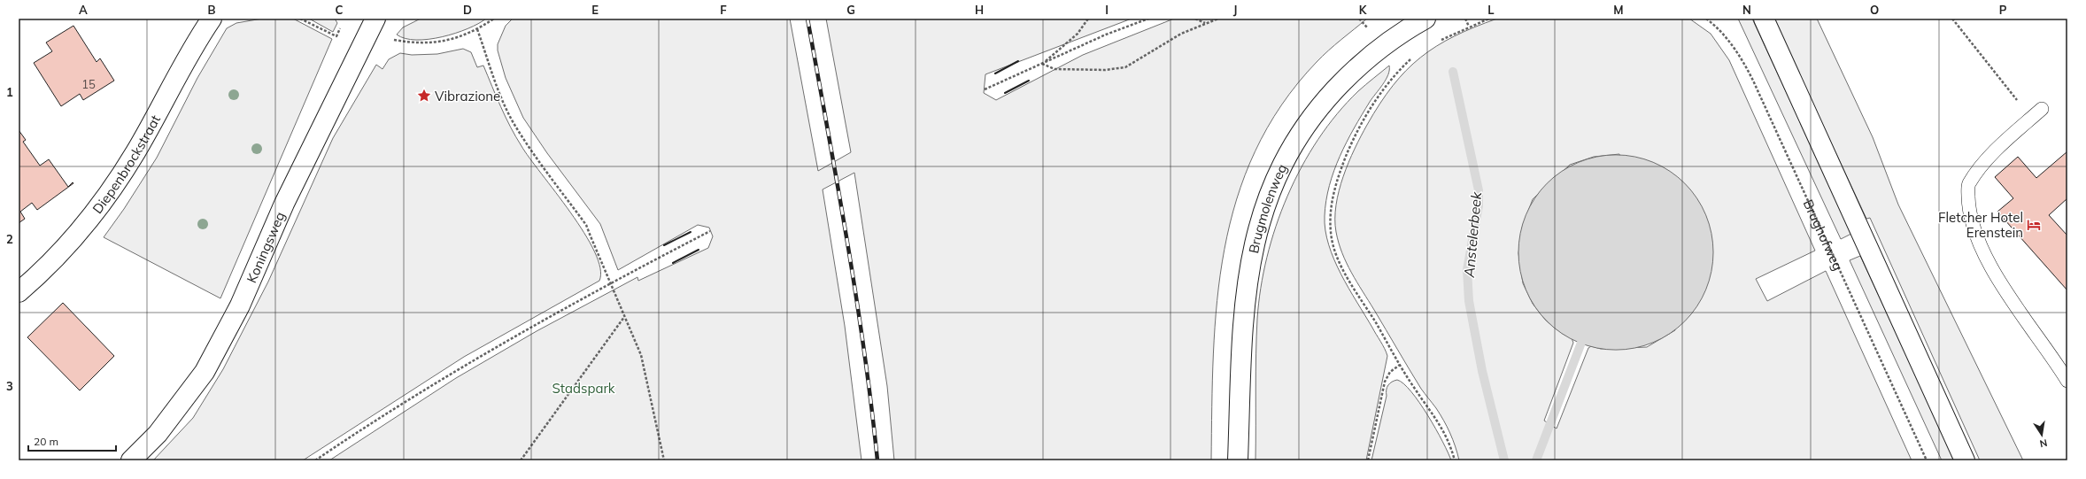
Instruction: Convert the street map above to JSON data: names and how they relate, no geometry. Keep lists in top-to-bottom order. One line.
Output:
{"streets":{"street":["Diepenbrockstraat","Brugmolenweg","Koningsweg"],"path":["Brughofweg"]},"water":["Anstelerbeek"],"parks":["Stadspark"],"places":{"place":["Vibrazione"],"hotel":["Fletcher Hotel Erenstein"]},"house_numbers":["15"],"scale_bar":"20 m","north":"bottom","grid":{"columns":["A","B","C","D","E","F","G","H","I","J","K","L","M","N","O","P"],"rows":["1","2","3"]}}
